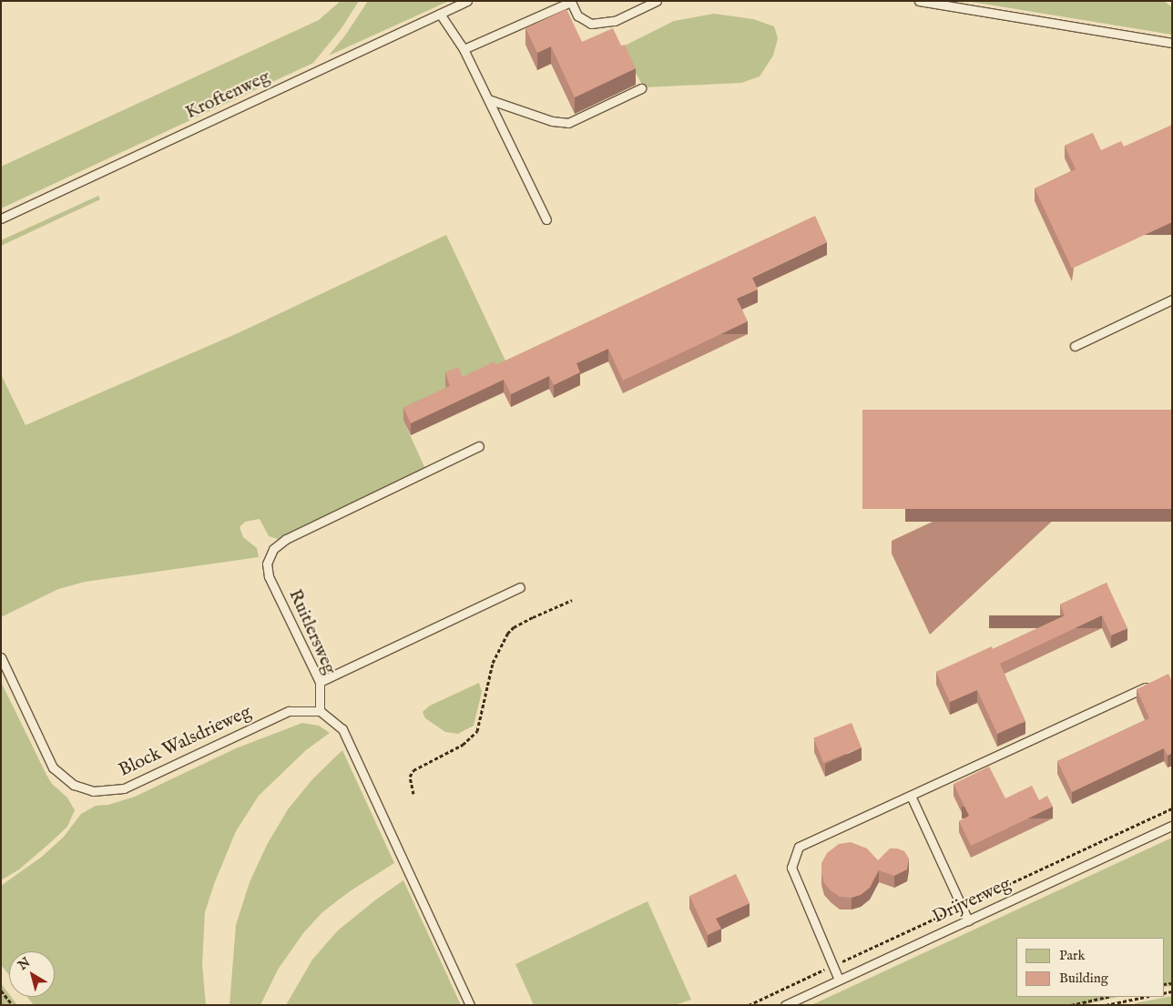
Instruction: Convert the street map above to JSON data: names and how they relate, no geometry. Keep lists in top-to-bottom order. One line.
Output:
{"streets":{"lane":["Kroftenweg","Ruitlersweg","Block Walsdrieweg","Drijverweg"]},"crossings":[["Ruitlersweg","Block Walsdrieweg"]],"legend":["Park","Building"],"north":"top left"}
